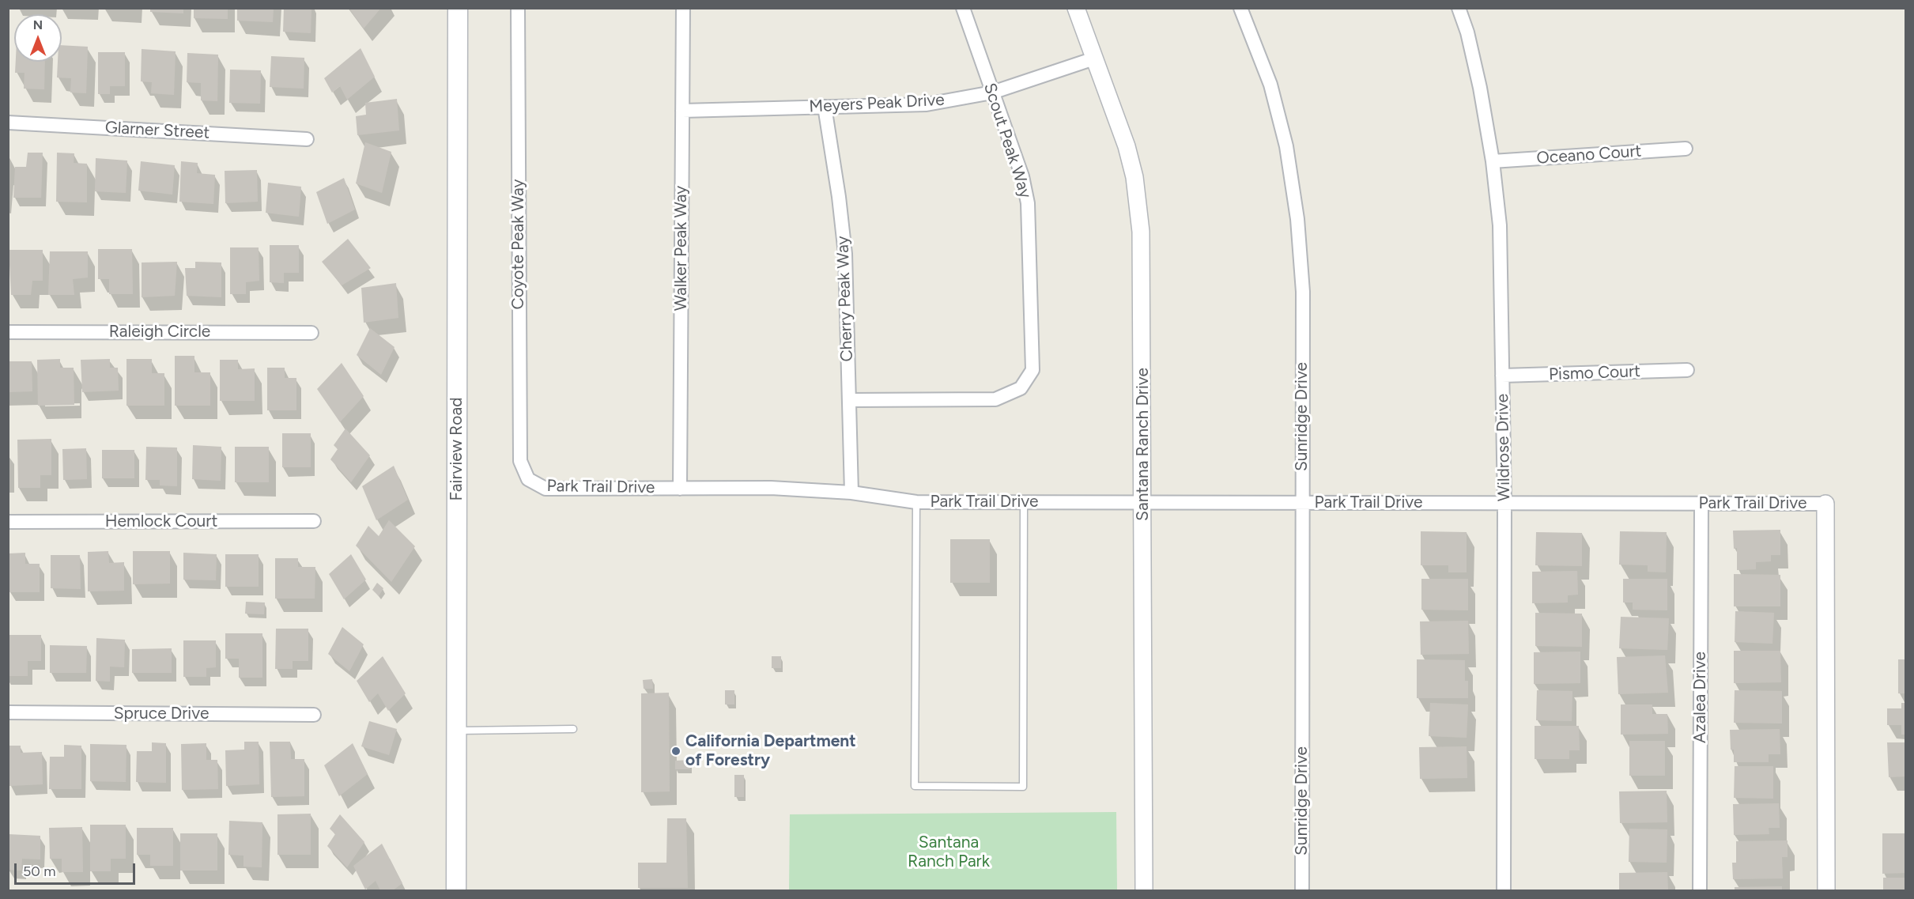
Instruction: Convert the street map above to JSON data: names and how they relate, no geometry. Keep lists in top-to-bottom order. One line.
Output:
{"streets":{"main road":["Fairview Road"],"street":["Meyers Peak Drive","Glarner Street","Scout Peak Way","Oceano Court","Coyote Peak Way","Walker Peak Way","Cherry Peak Way","Raleigh Circle","Pismo Court","Sunridge Drive","Santana Ranch Drive","Wildrose Drive","Park Trail Drive","Hemlock Court","Azalea Drive","Spruce Drive"]},"crossings":[["Meyers Peak Drive","Scout Peak Way"],["Meyers Peak Drive","Walker Peak Way"],["Meyers Peak Drive","Cherry Peak Way"],["Meyers Peak Drive","Santana Ranch Drive"],["Scout Peak Way","Cherry Peak Way"],["Oceano Court","Wildrose Drive"],["Coyote Peak Way","Park Trail Drive"],["Walker Peak Way","Park Trail Drive"],["Cherry Peak Way","Park Trail Drive"],["Pismo Court","Wildrose Drive"],["Sunridge Drive","Park Trail Drive"],["Santana Ranch Drive","Park Trail Drive"],["Wildrose Drive","Park Trail Drive"],["Park Trail Drive","Azalea Drive"]],"parks":["Santana Ranch Park"],"places":["California Department of Forestry"],"scale_bar":"50 m","north":"top"}
